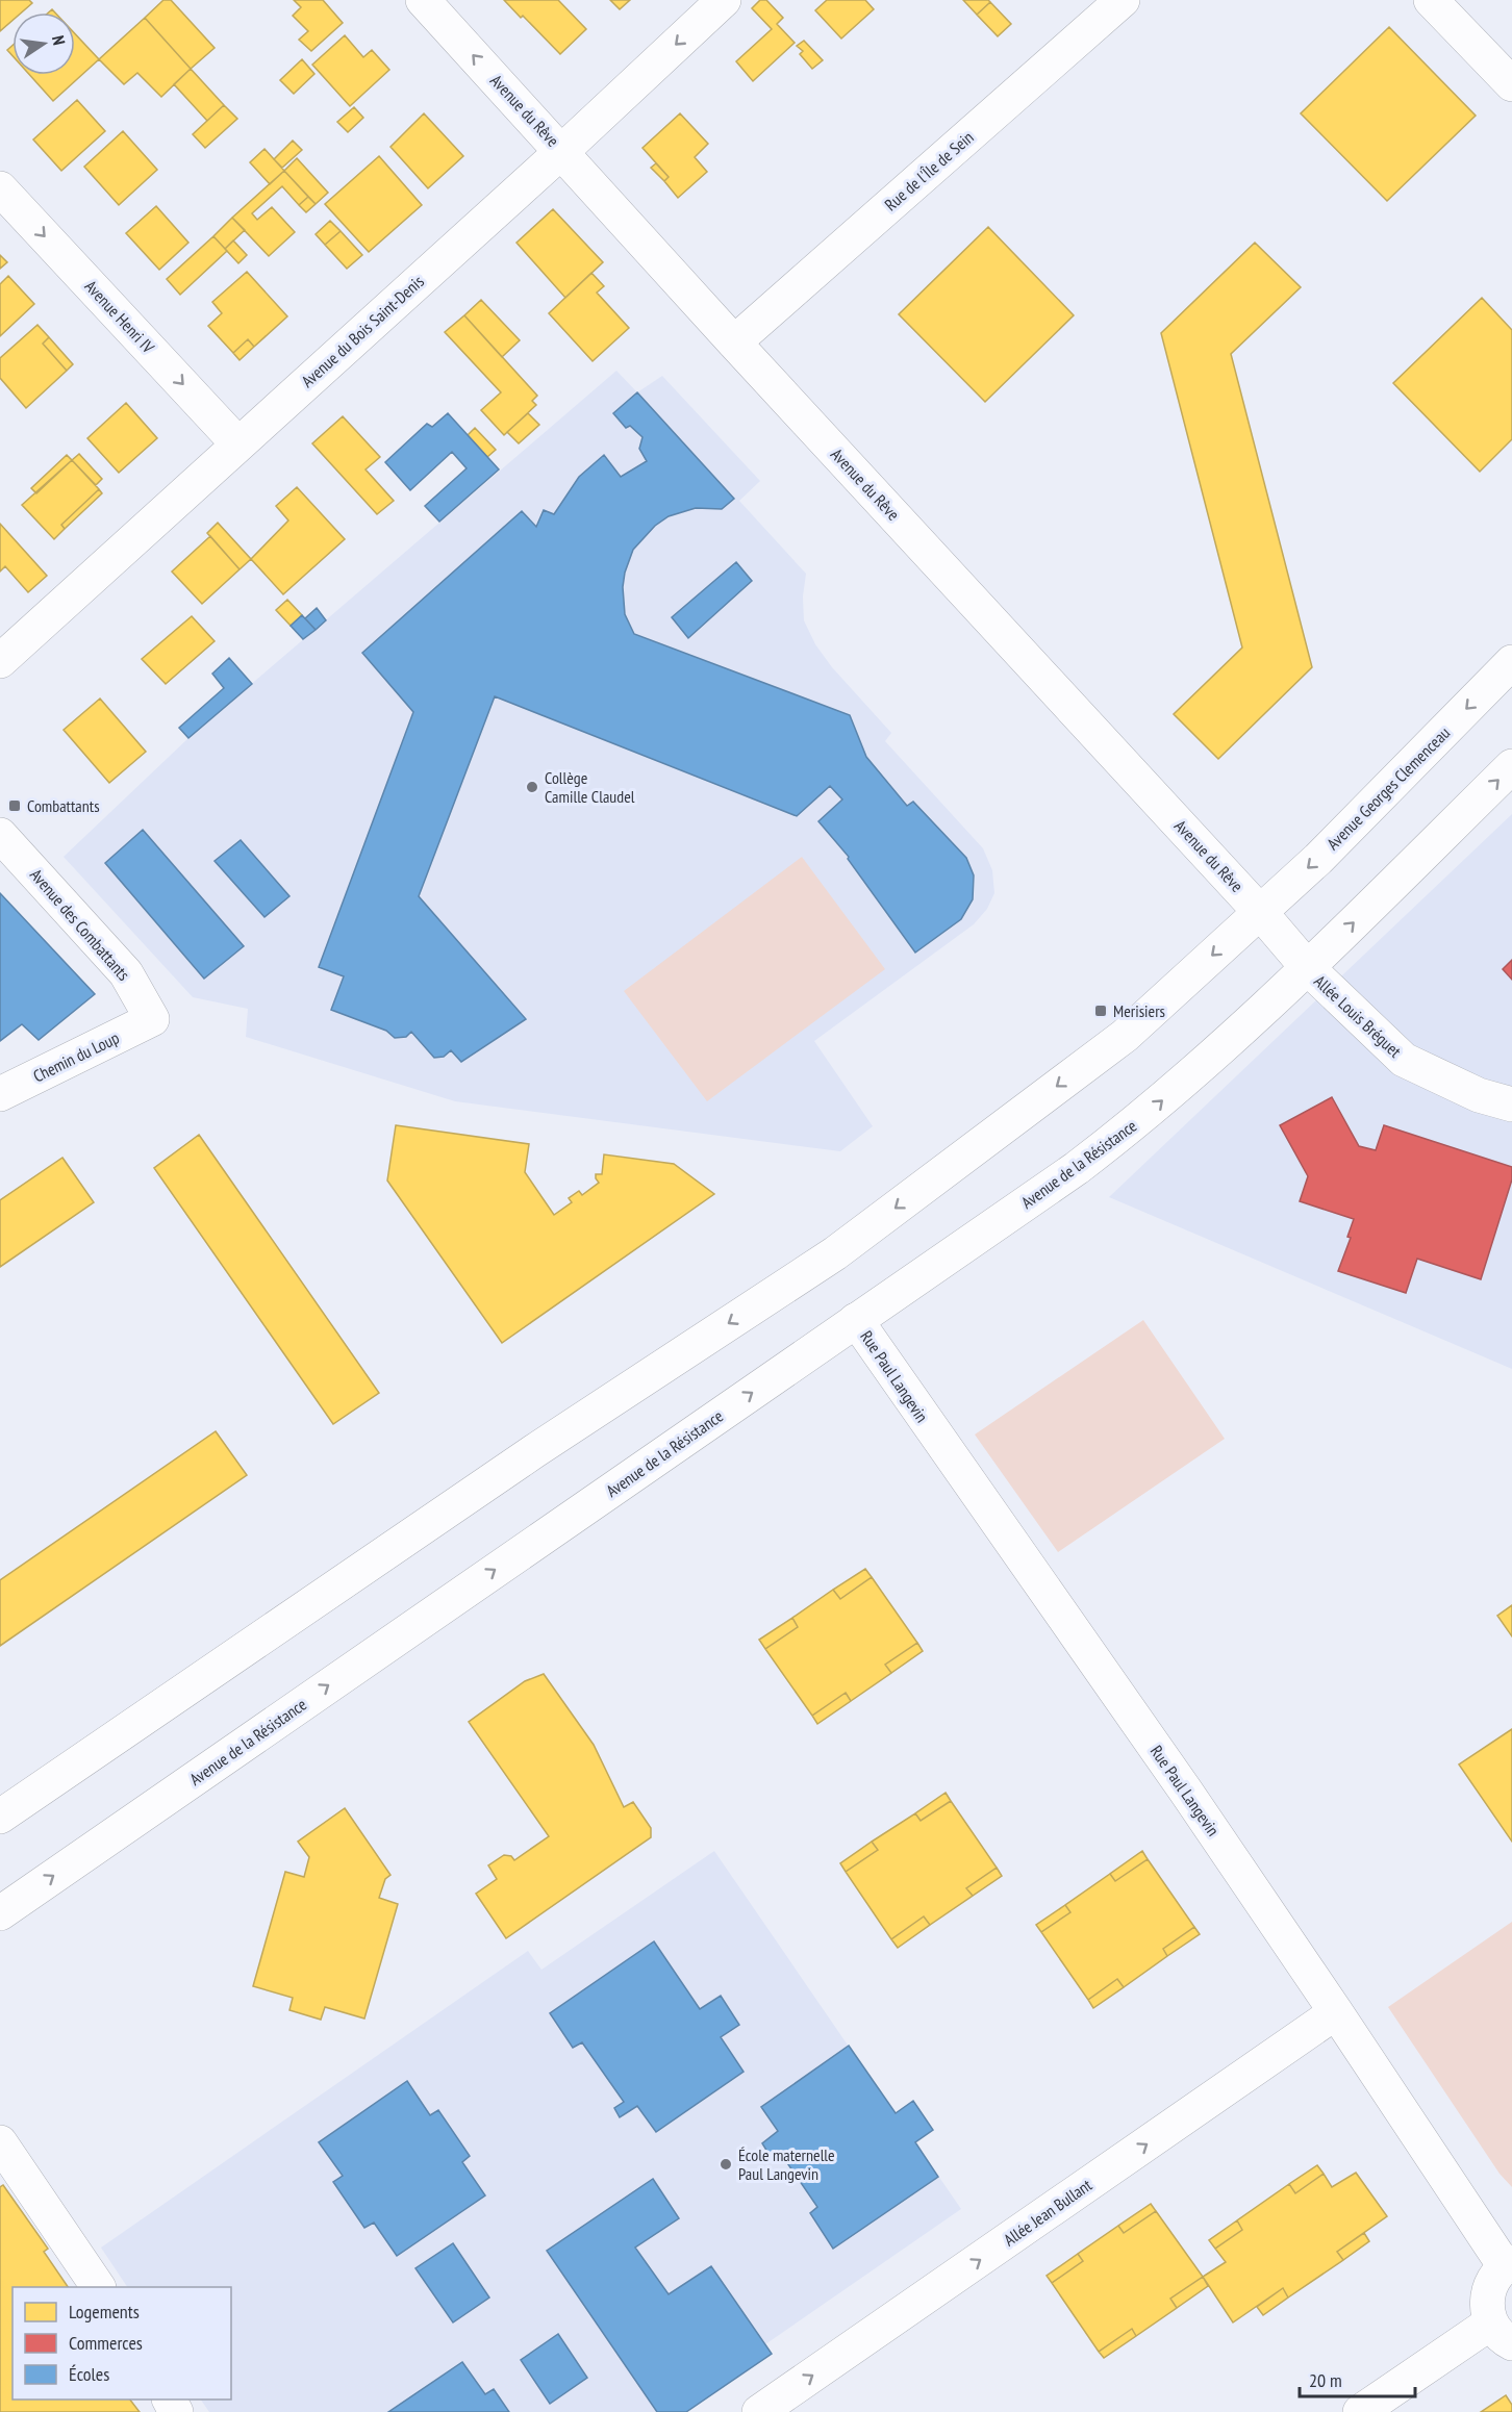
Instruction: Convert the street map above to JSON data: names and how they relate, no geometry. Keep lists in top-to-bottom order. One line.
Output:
{"streets":{"street":["Avenue du Rêve","Rue de l'Île de Sein","Avenue Henri IV","Avenue du Bois Saint-Denis","Avenue Georges Clemenceau","Avenue des Combattants","Allée Louis Bréguet","Chemin du Loup","Avenue de la Résistance","Rue Paul Langevin","Allée Jean Bullant"]},"crossings":[["Avenue du Rêve","Rue de l'Île de Sein"],["Avenue du Rêve","Avenue du Bois Saint-Denis"],["Avenue du Rêve","Avenue Georges Clemenceau"],["Avenue du Rêve","Allée Louis Bréguet"],["Avenue du Rêve","Avenue de la Résistance"],["Avenue Henri IV","Avenue du Bois Saint-Denis"],["Avenue des Combattants","Chemin du Loup"],["Allée Louis Bréguet","Avenue de la Résistance"],["Avenue de la Résistance","Rue Paul Langevin"],["Rue Paul Langevin","Allée Jean Bullant"]],"one_way":["Avenue Henri IV","Allée Jean Bullant"],"places":{"other":["Collège Camille Claudel","École maternelle Paul Langevin"],"transit":["Combattants","Merisiers"]},"legend":["Logements","Commerces","Écoles"],"scale_bar":"20 m","north":"right"}
